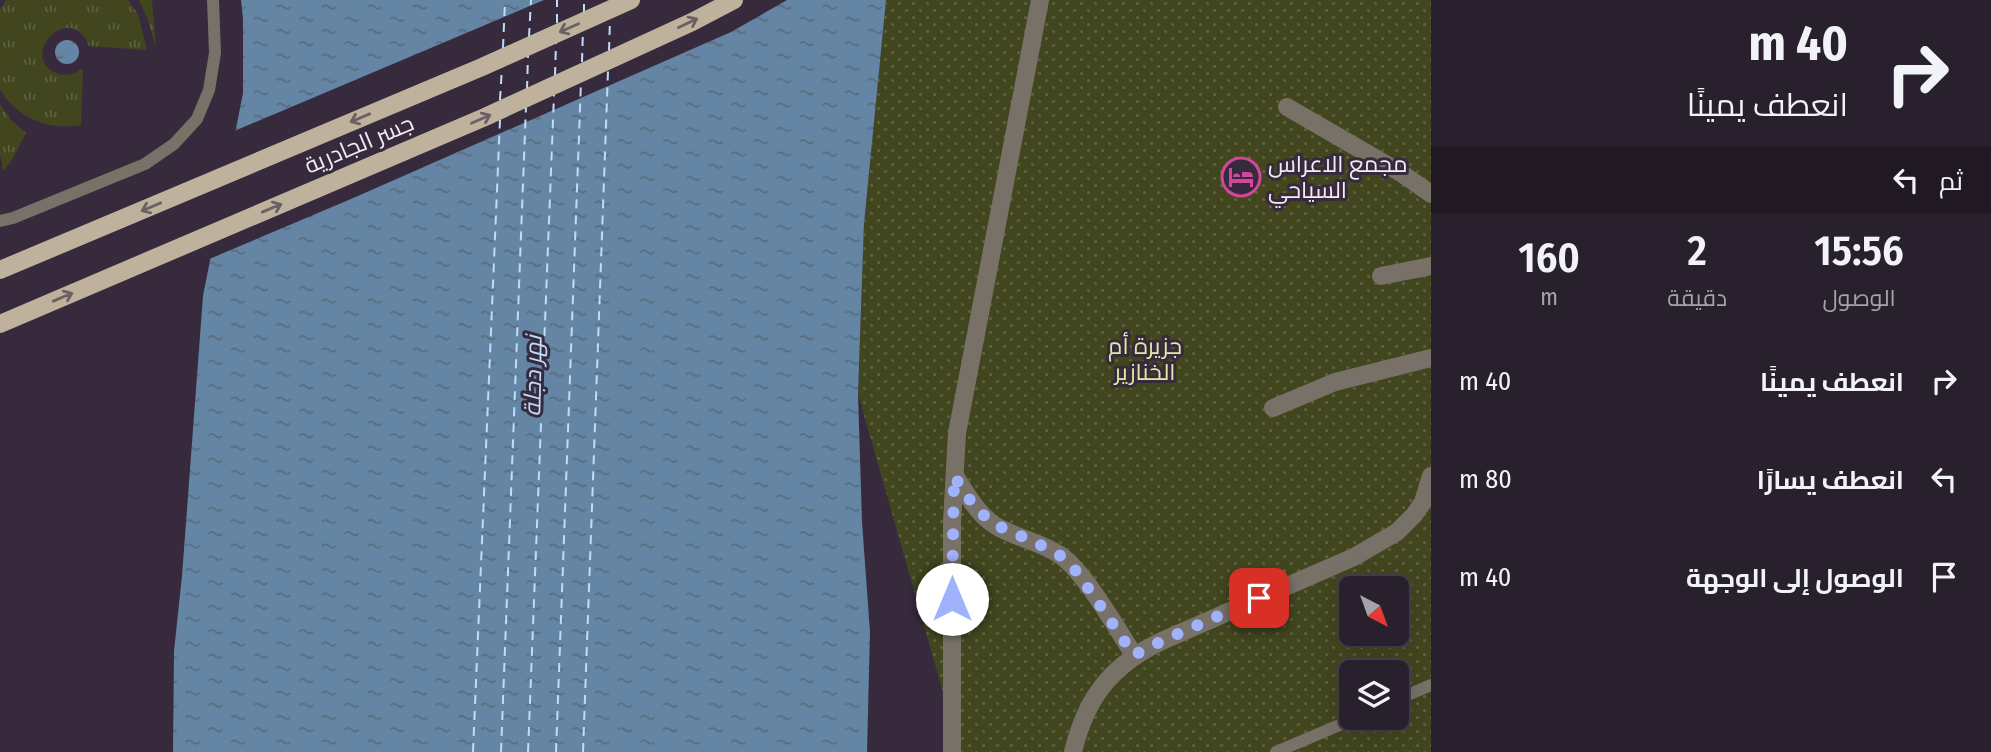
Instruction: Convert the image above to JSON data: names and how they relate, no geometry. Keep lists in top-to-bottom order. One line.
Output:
{"streets":{"main road":["جسر الجادرية"]},"water":["نهر دجلة"],"parks":["جزيرة أم الخنازير"],"places":{"hotel":["مجمع الاعراس السياحي"]},"north":"bottom right","page":{"turn":["40 m","انعطف يمينًا"],"then":"ثم","eta":["15:56","الوصول","2","دقيقة","160","m"],"list":[{"name":"انعطف يمينًا","value":"40 m"},{"name":"انعطف يسارًا","value":"80 m"},{"name":"الوصول إلى الوجهة","value":"40 m"}]}}
